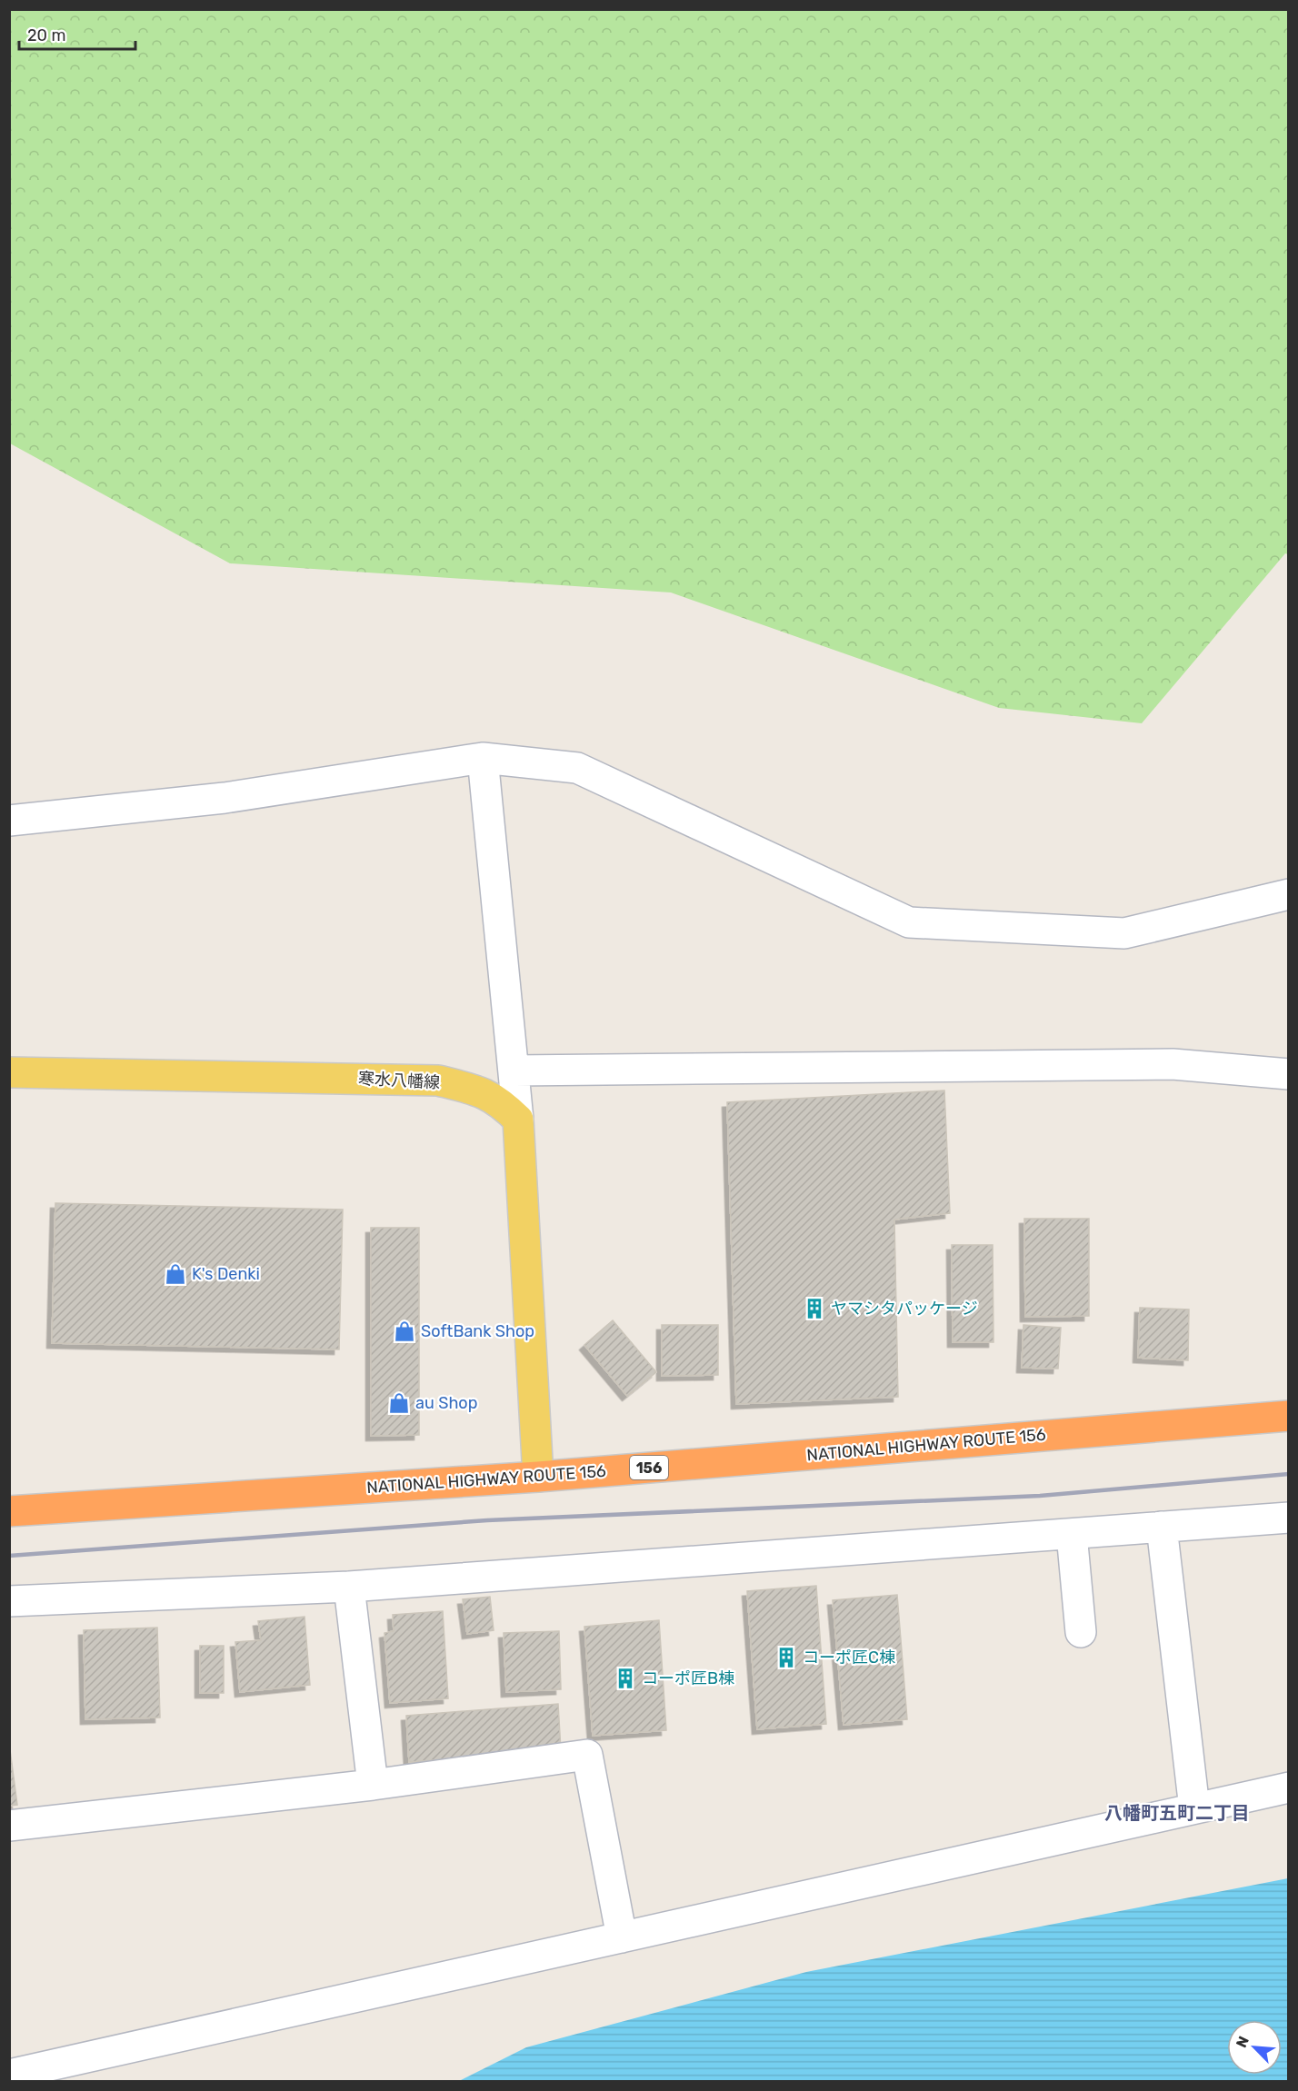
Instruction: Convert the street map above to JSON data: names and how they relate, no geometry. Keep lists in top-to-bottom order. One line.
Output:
{"streets":{"highway":["NATIONAL HIGHWAY ROUTE 156","156"],"main road":["寒水八幡線"]},"districts":["八幡町五町二丁目"],"places":{"shop":["K's Denki","SoftBank Shop","au Shop"],"building":["ヤマシタパッケージ","コーポ匠C棟","コーポ匠B棟"]},"scale_bar":"20 m","north":"top left"}
